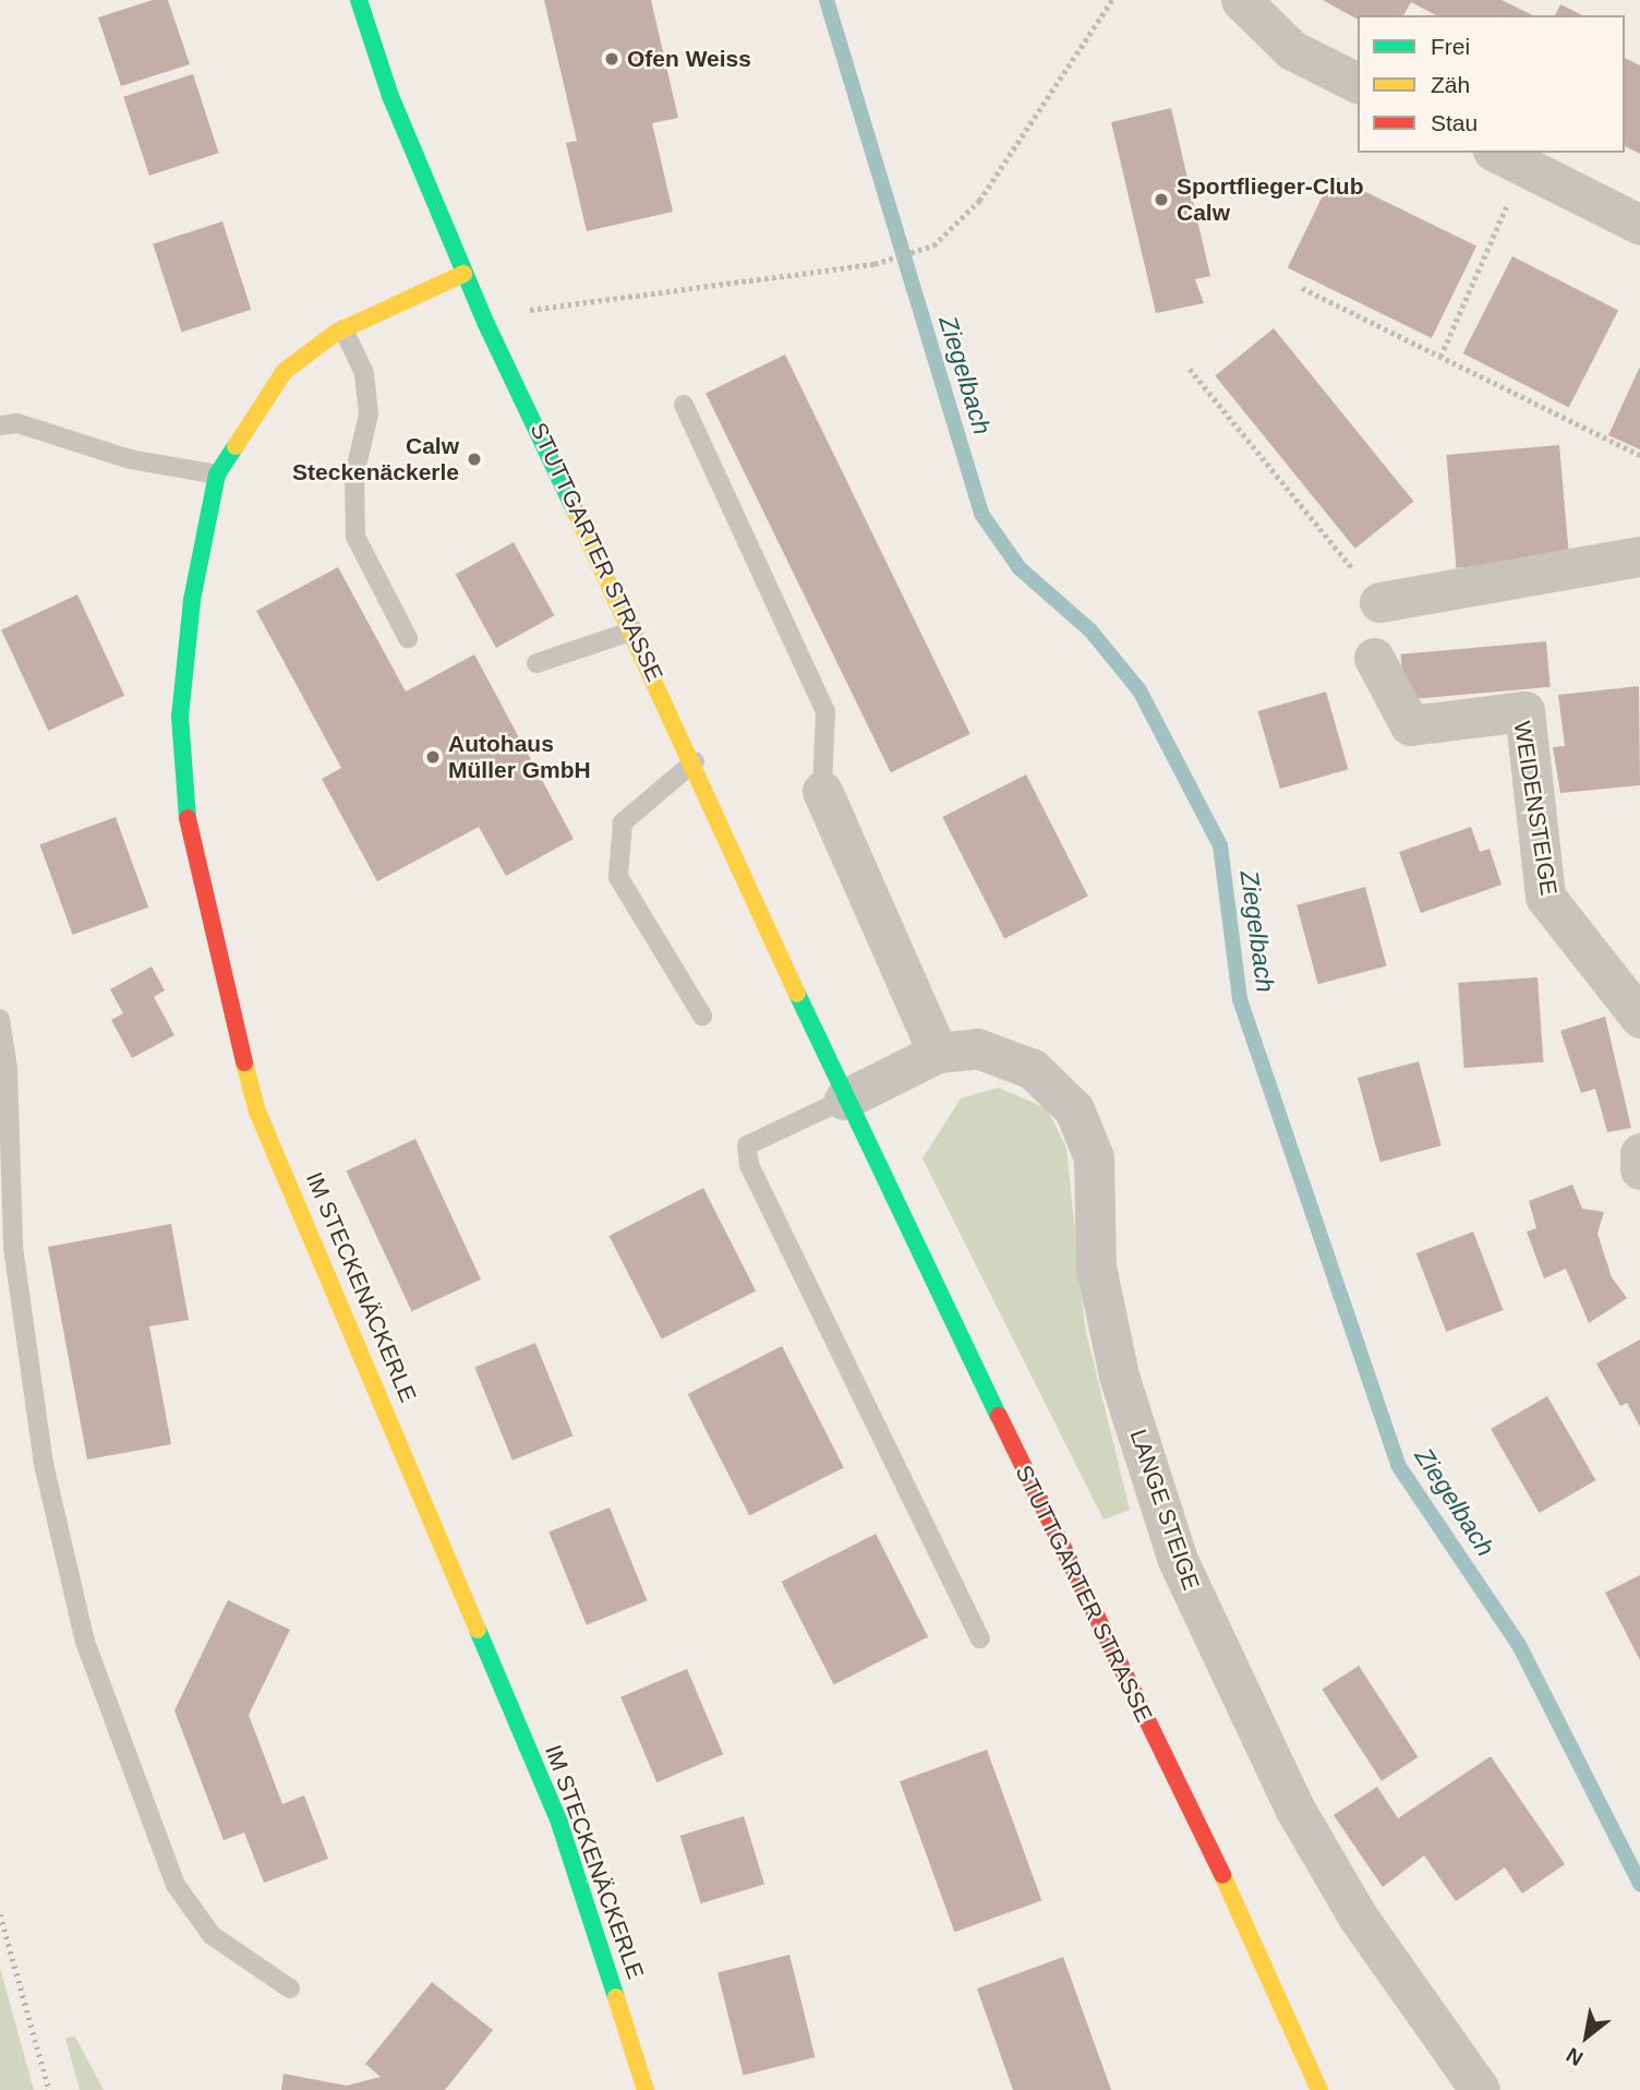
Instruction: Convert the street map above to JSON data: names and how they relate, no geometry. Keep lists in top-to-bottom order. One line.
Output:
{"streets":{"main road":["STUTTGARTER STRASSE","IM STECKENÄCKERLE"],"street":["WEIDENSTEIGE","LANGE STEIGE"]},"crossings":[["STUTTGARTER STRASSE","IM STECKENÄCKERLE"]],"water":["Ziegelbach"],"places":["Ofen Weiss","Sportflieger-Club Calw","Calw Steckenäckerle","Autohaus Müller GmbH"],"legend":["Frei","Zäh","Stau"],"north":"bottom left"}
